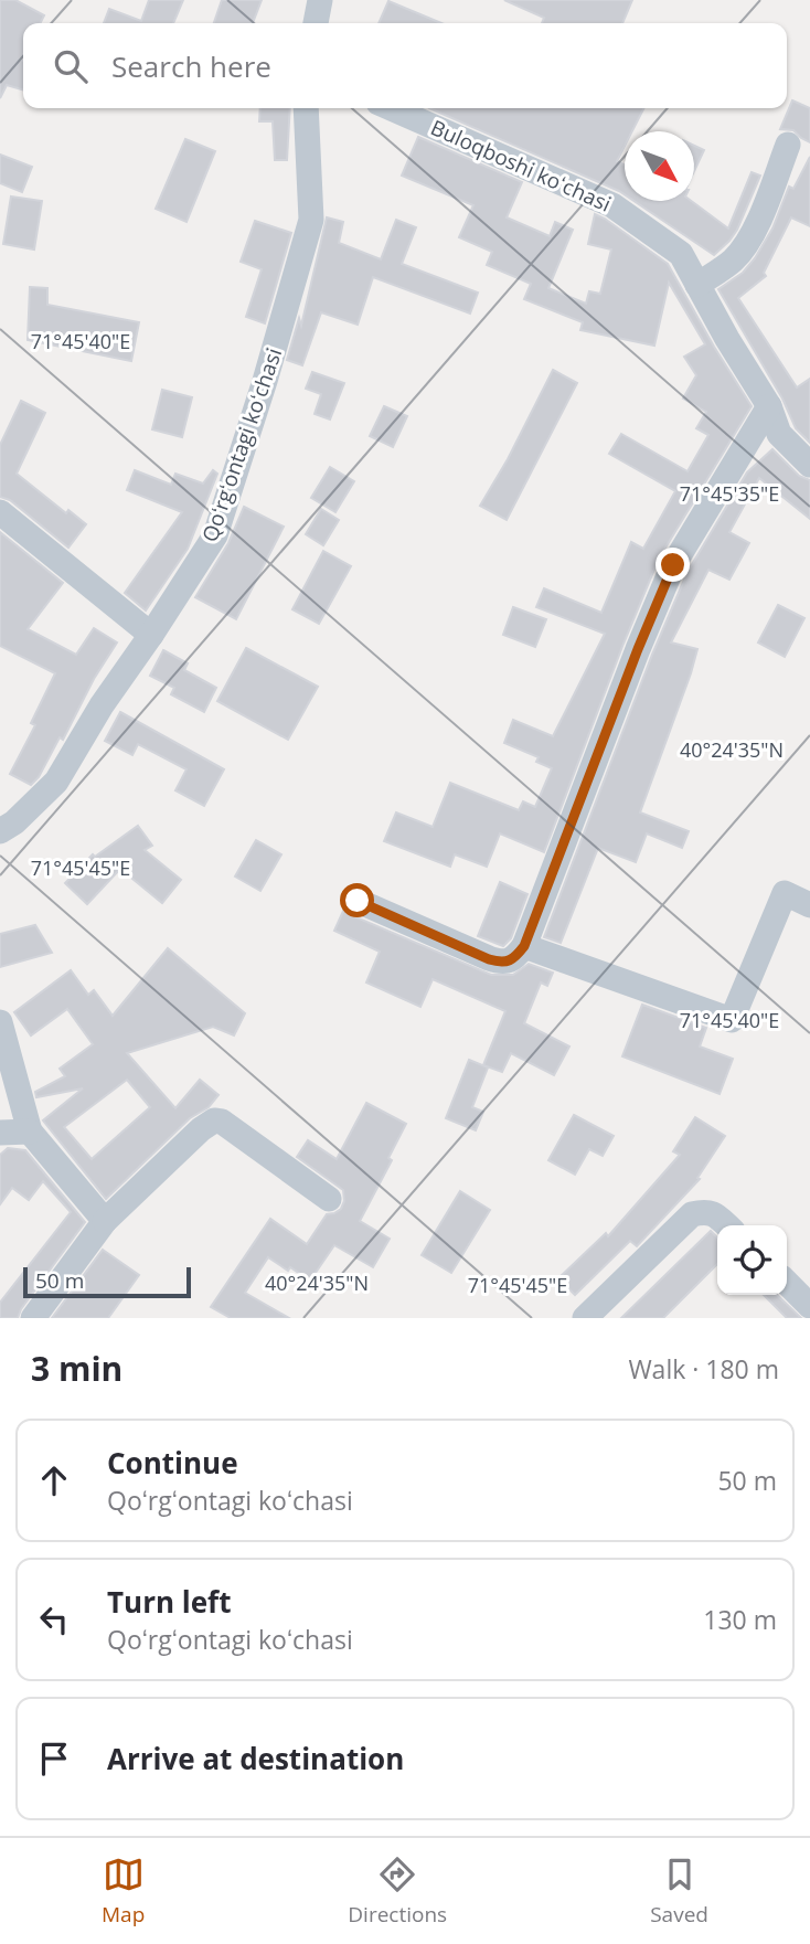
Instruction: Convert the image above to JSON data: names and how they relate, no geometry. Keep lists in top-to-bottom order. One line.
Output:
{"streets":{"street":["Buloqboshi koʻchasi","Qoʻrgʻontagi koʻchasi"]},"scale_bar":"50 m","north":"bottom right","page":{"search":"Search here","scale":"50 m","heading":["3 min","Walk · 180 m"],"list":[["Continue","Qoʻrgʻontagi koʻchasi","50 m"],["Turn left","Qoʻrgʻontagi koʻchasi","130 m"],"Arrive at destination"],"nav":["Map","Directions","Saved"]},"coordinates":["71°45'40\"E","71°45'35\"E","40°24'35\"N","71°45'45\"E"]}
